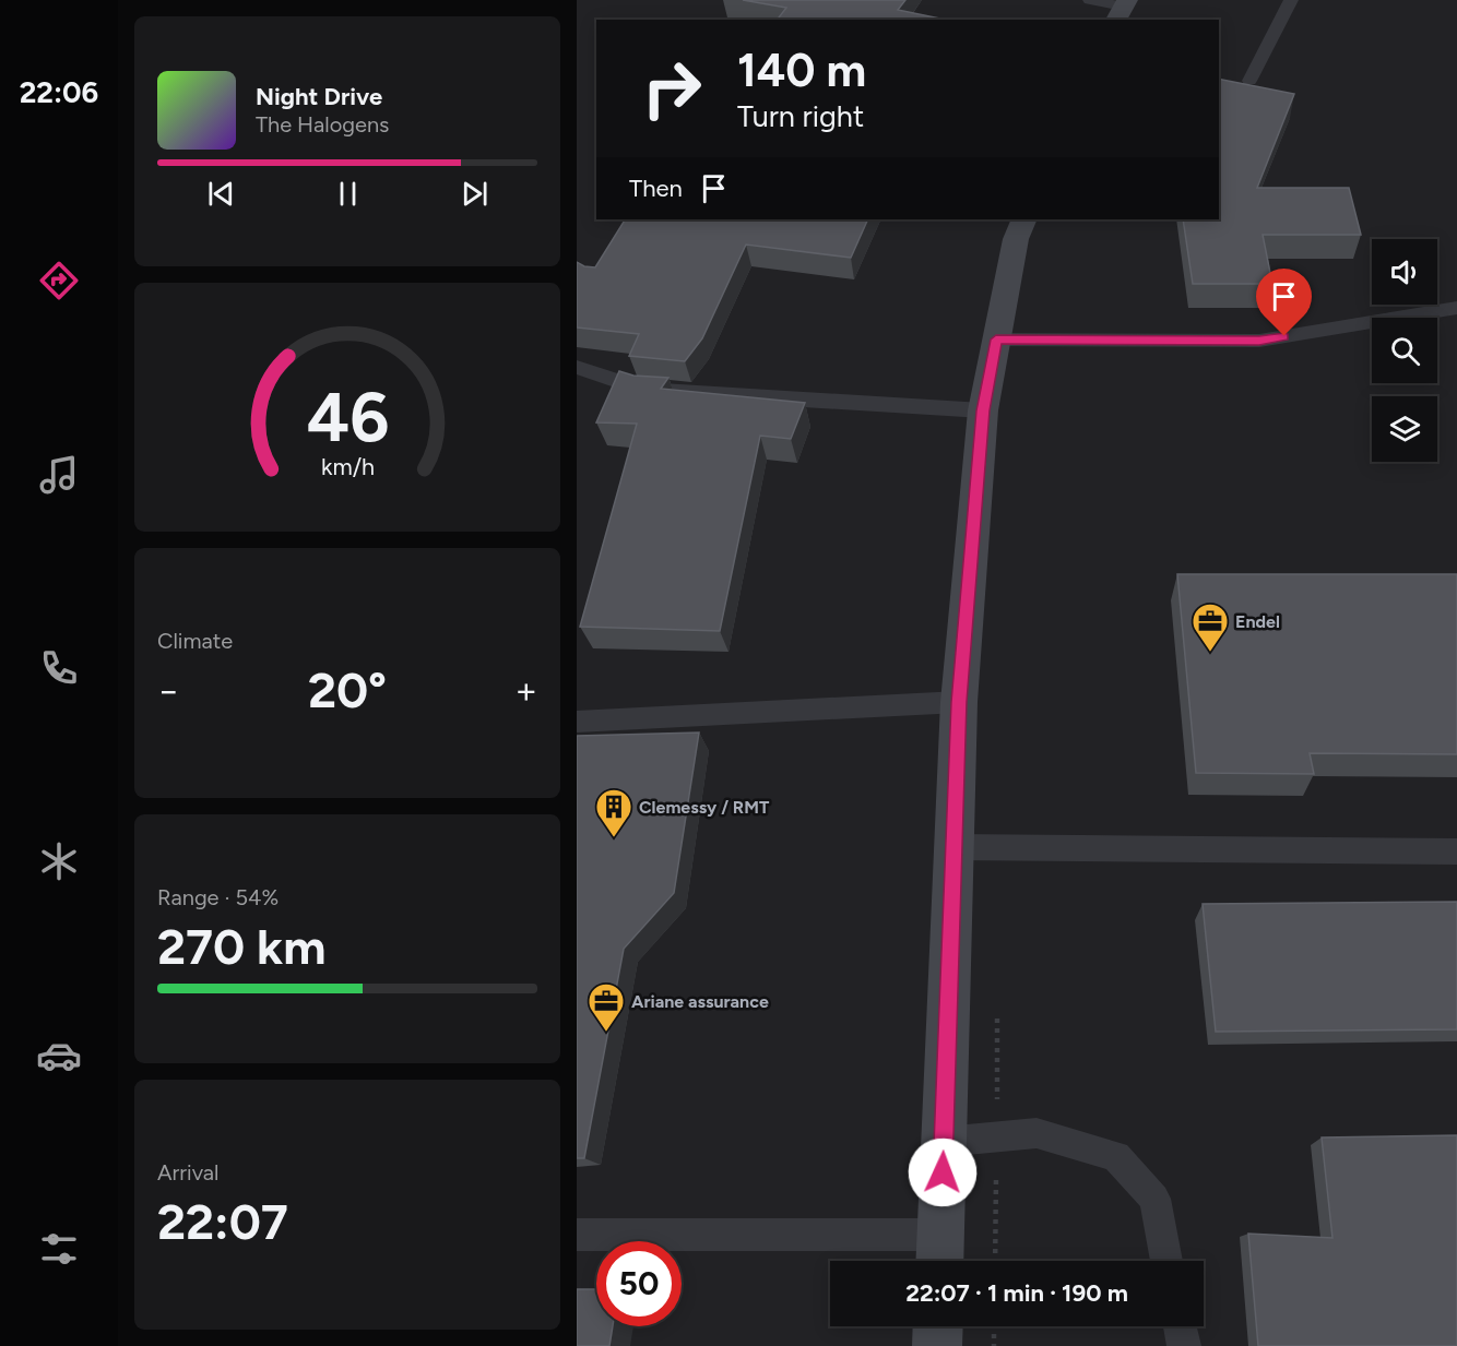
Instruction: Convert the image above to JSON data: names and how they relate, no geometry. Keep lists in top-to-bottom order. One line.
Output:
{"places":{"office":["Endel","Ariane assurance"],"building":["Clemessy / RMT"]},"page":{"tabs":"22:06","turn":["140 m","Turn right"],"song":["Night Drive","The Halogens"],"then":"Then","tile":["Climate",["Range · 54%","270 km"],["Arrival","22:07"]],"heat":["−","20°","+"],"limit":"50","trip":"22:07 · 1 min · 190 m","gauge":["46","km/h"]}}
